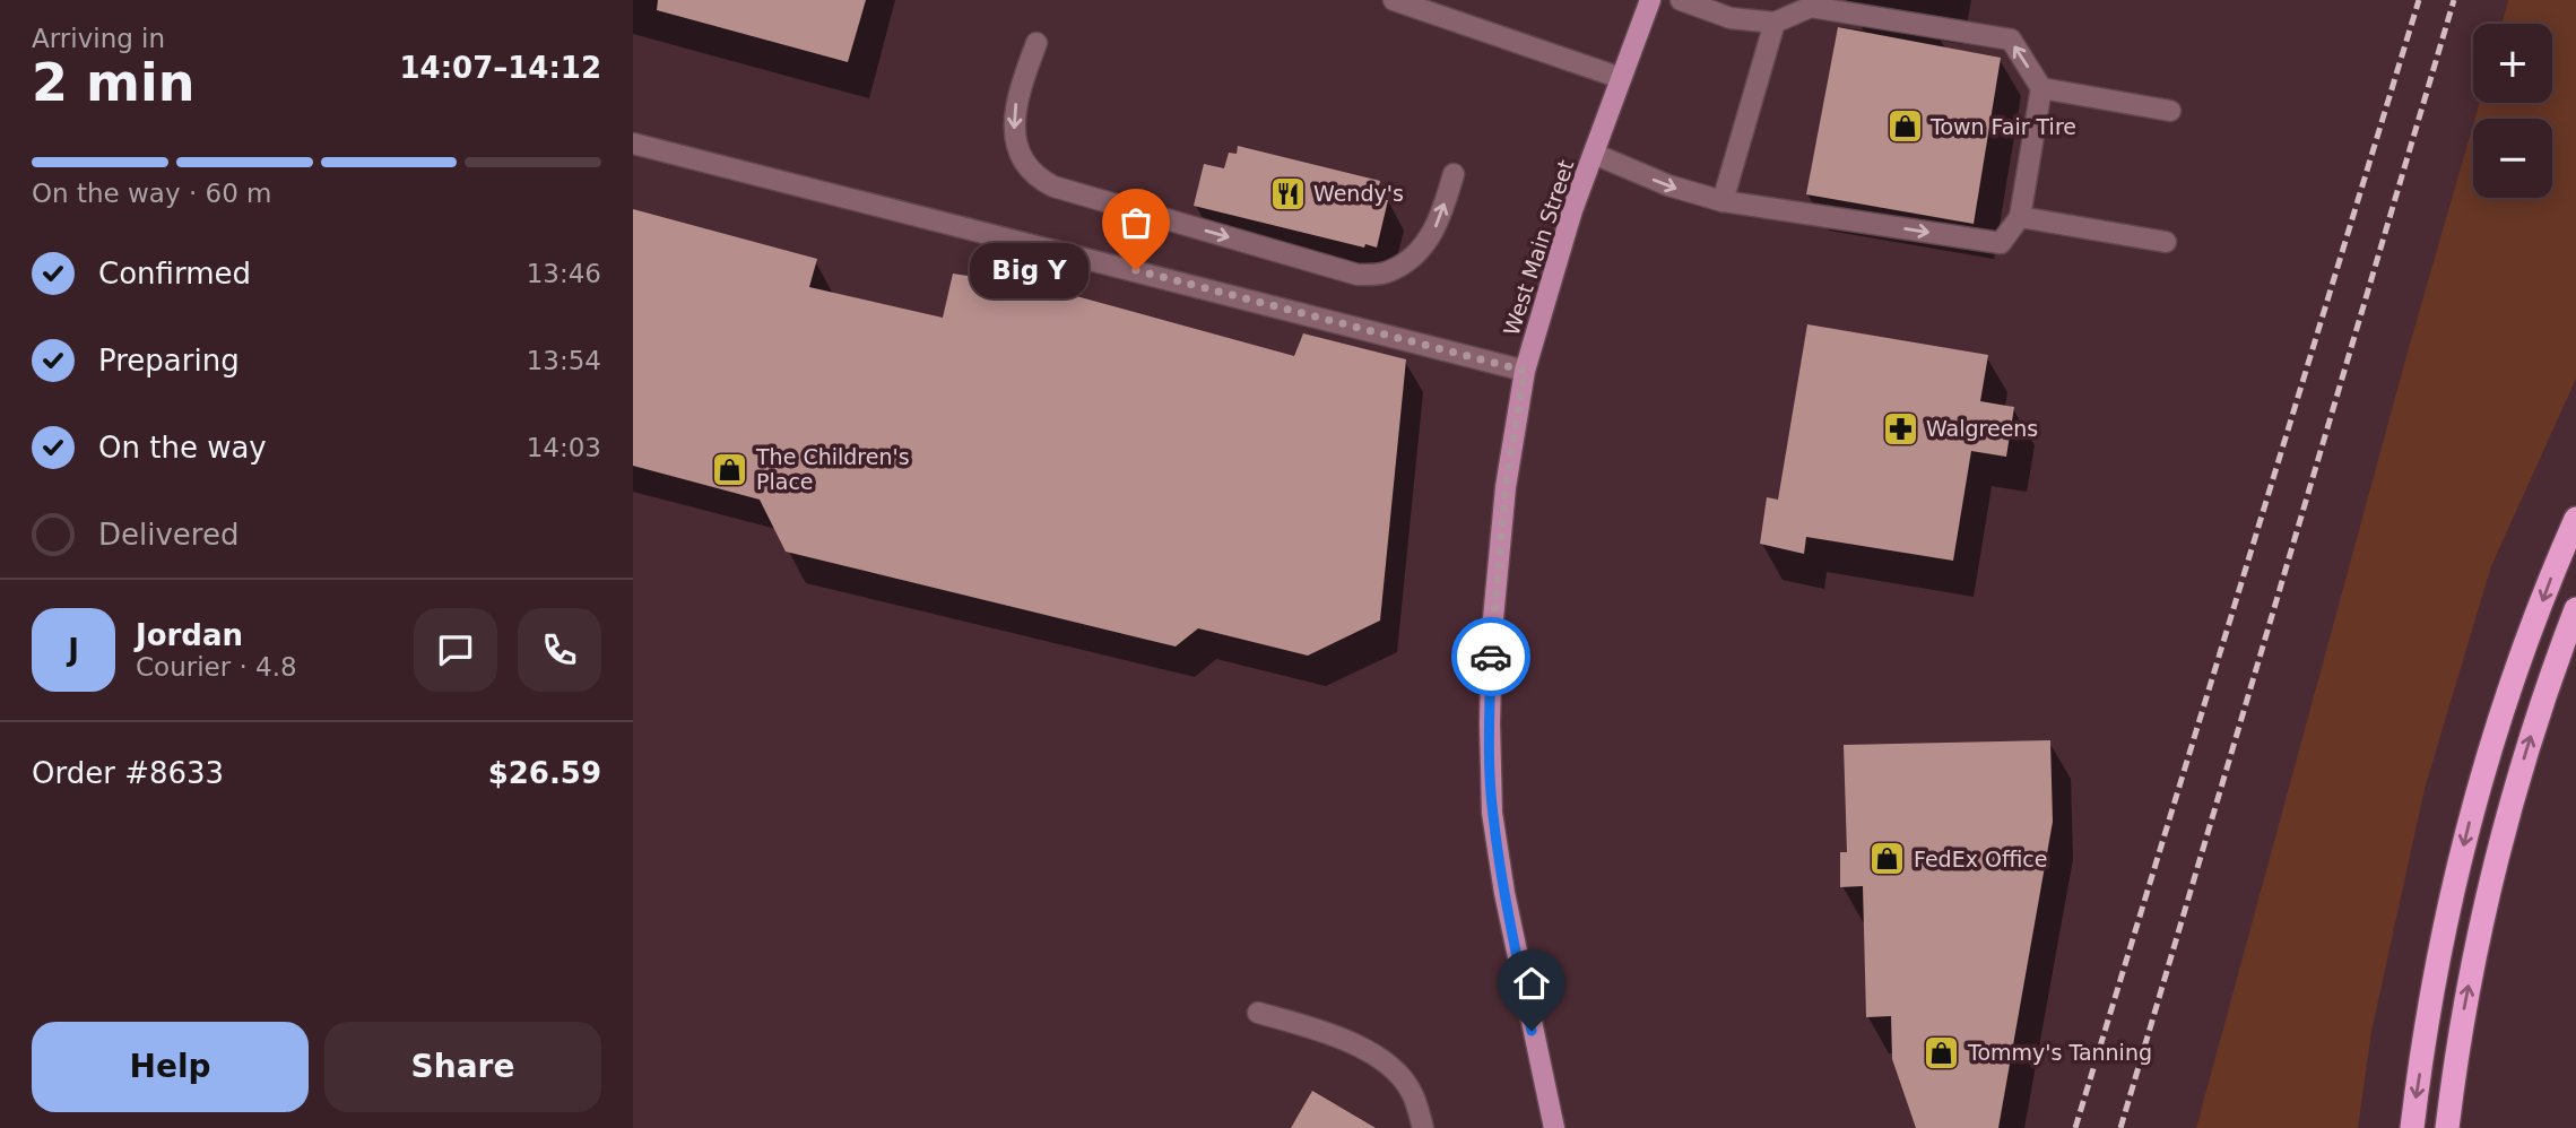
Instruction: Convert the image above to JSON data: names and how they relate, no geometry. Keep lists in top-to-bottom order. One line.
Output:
{"streets":{"main road":["West Main Street"]},"places":{"shop":["Town Fair Tire","The Children's Place","FedEx Office","Tommy's Tanning"],"restaurant":["Wendy's"],"other":["Big Y"],"pharmacy":["Walgreens"]},"page":{"heading":["2 min","Arriving in","14:07–14:12"],"panel":["Jordan","Courier · 4.8","Order #8633","$26.59"],"map_buttons":["+","−"],"bar":"On the way · 60 m","list":[["Confirmed","13:46"],["Preparing","13:54"],["On the way","14:03"],"Delivered"],"bubble":"Big Y","round":"J","buttons":["Help","Share"]}}
